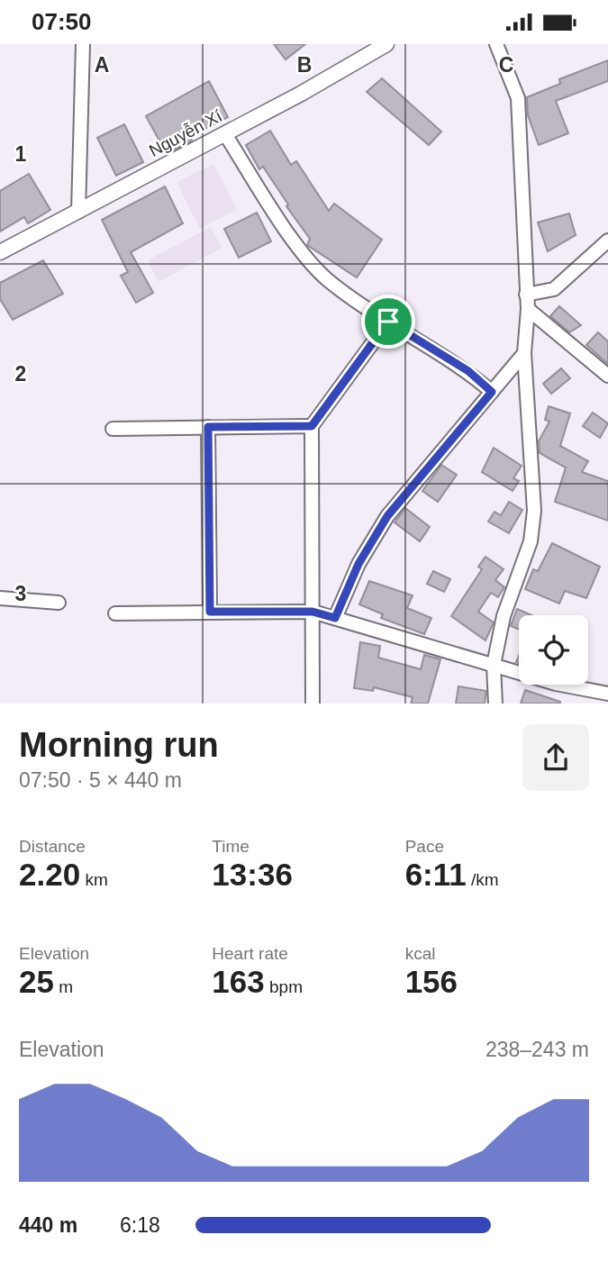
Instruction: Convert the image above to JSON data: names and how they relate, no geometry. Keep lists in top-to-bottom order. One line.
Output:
{"streets":{"street":["Nguyễn Xí"]},"page":{"status":"07:50","heading":["Morning run","07:50 · 5 × 440 m"],"stats":[["Distance","2.20 km"],["Time","13:36"],["Pace","6:11 /km"],["Elevation","25 m"],["Heart rate","163 bpm"],["kcal","156"]],"chart":["Elevation","238–243 m"],"list":[{"name":"440 m","note":"6:18"}]},"grid":{"columns":["A","B","C"],"rows":["1","2","3"]}}
